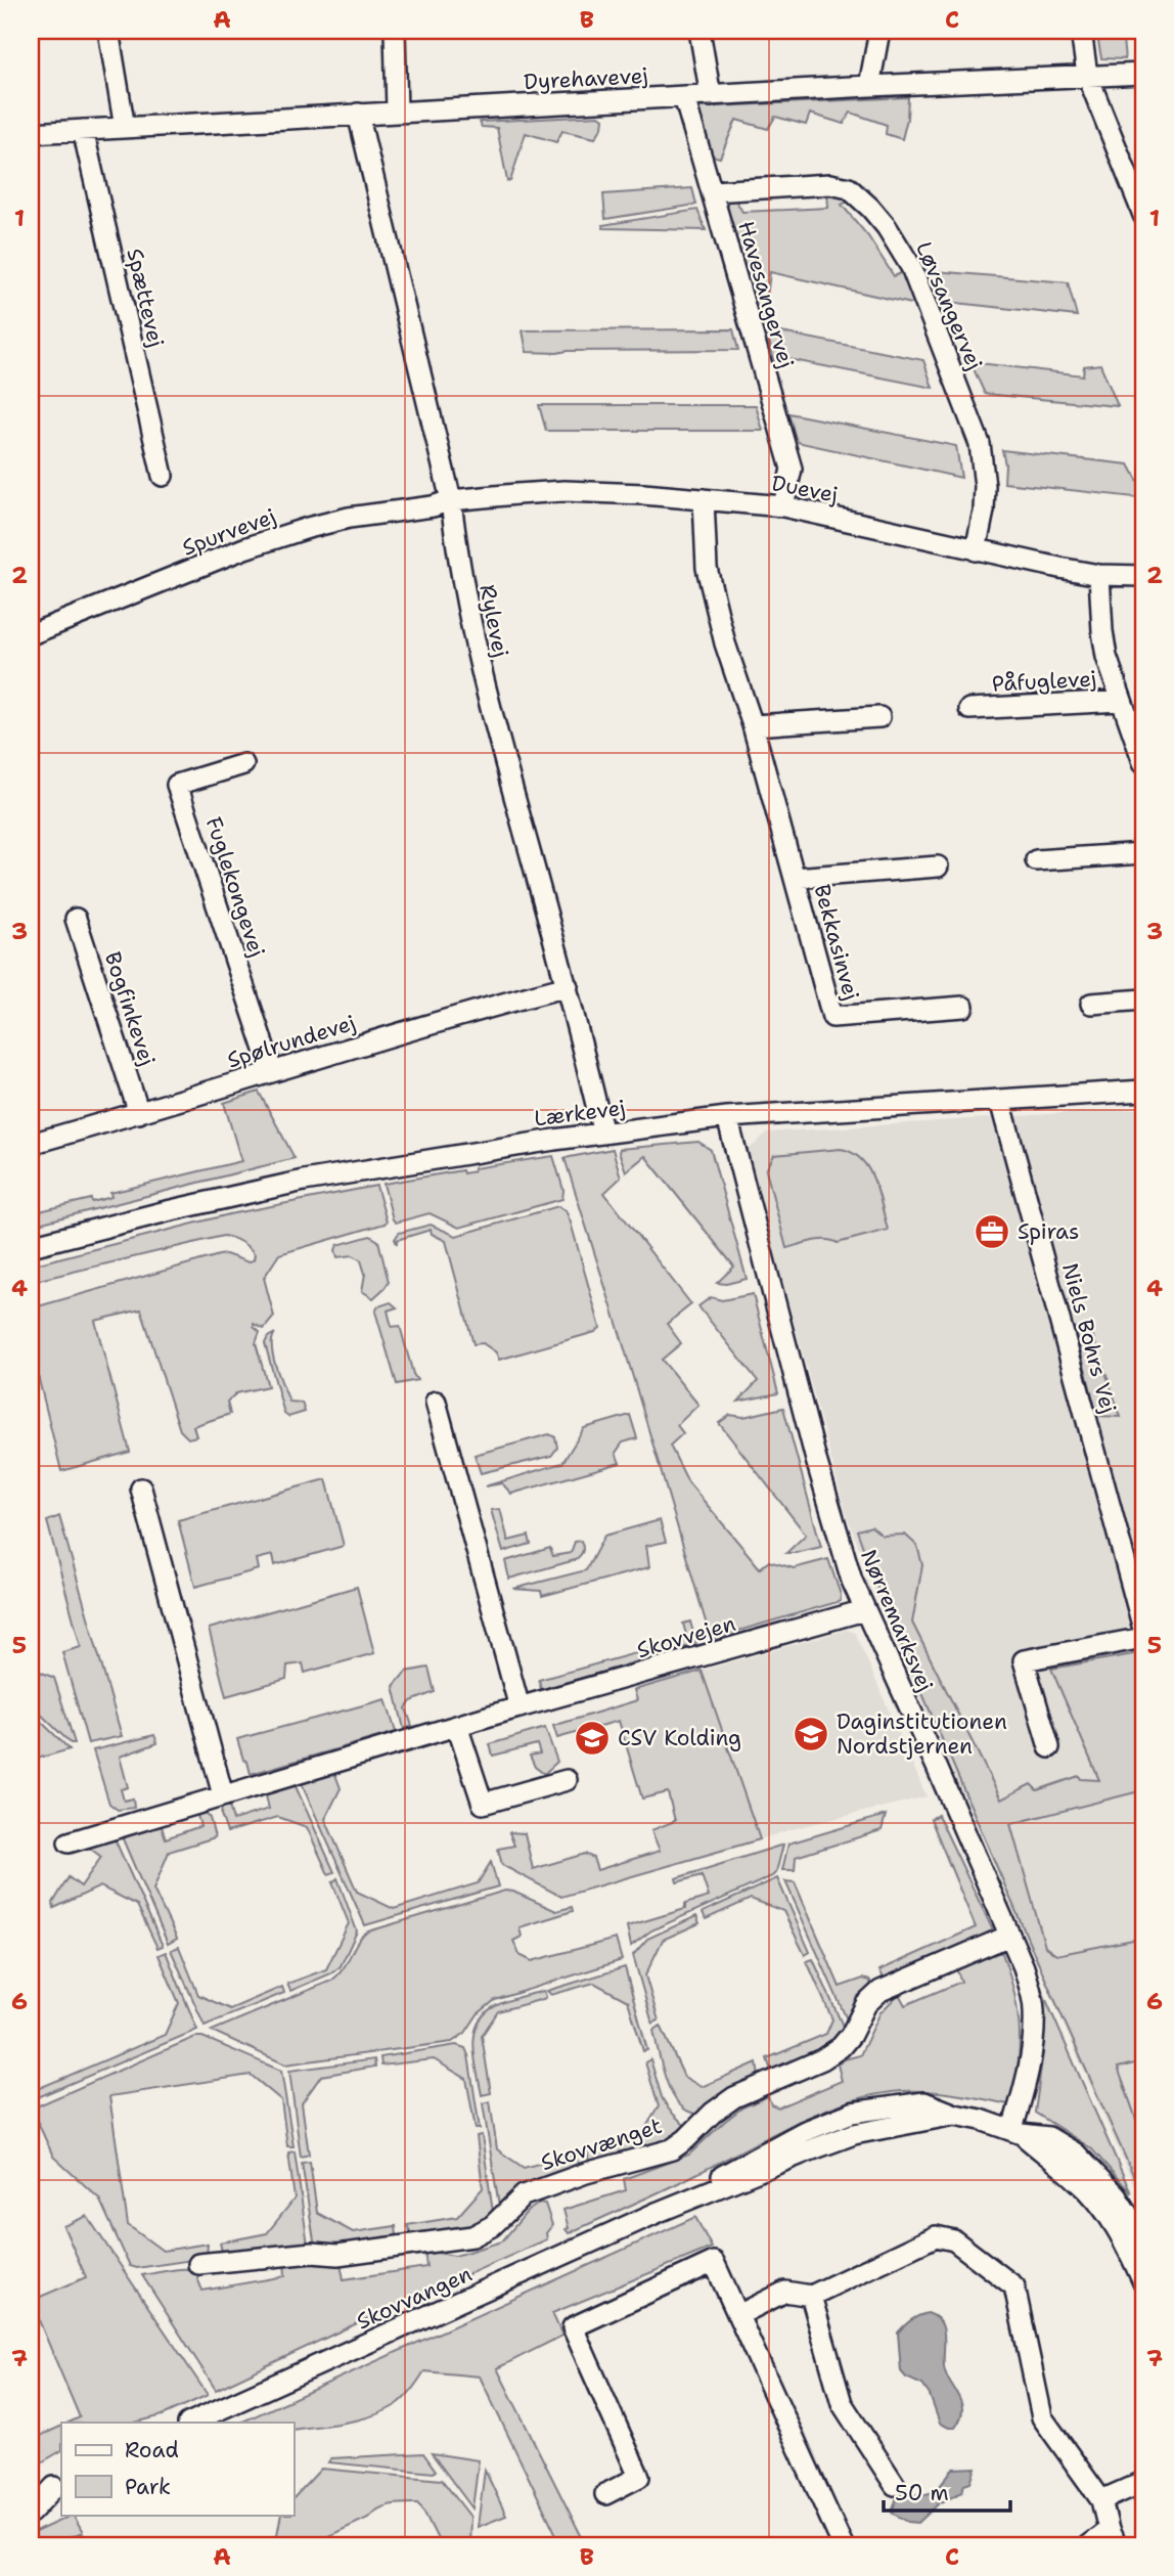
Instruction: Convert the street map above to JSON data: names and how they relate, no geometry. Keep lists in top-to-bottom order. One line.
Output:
{"streets":{"street":["Dyrehavevej","Havesangervej","Spættevej","Løvsangervej","Duevej","Spurvevej","Rylevej","Påfuglevej","Fuglekongevej","Bekkasinvej","Bogfinkevej","Spølrundevej","Lærkevej","Niels Bohrs Vej","Nørremarksvej","Skovvejen","Skovvænget","Skovvangen"]},"crossings":[["Dyrehavevej","Havesangervej"],["Dyrehavevej","Spættevej"],["Dyrehavevej","Rylevej"],["Havesangervej","Løvsangervej"],["Havesangervej","Duevej"],["Løvsangervej","Duevej"],["Duevej","Spurvevej"],["Duevej","Rylevej"],["Duevej","Påfuglevej"],["Duevej","Bekkasinvej"],["Spurvevej","Rylevej"],["Rylevej","Spølrundevej"],["Rylevej","Lærkevej"],["Fuglekongevej","Spølrundevej"],["Bogfinkevej","Spølrundevej"],["Lærkevej","Niels Bohrs Vej"],["Lærkevej","Nørremarksvej"],["Nørremarksvej","Skovvejen"],["Nørremarksvej","Skovvænget"],["Nørremarksvej","Skovvangen"]],"places":{"office":["Spiras"],"school or university":["Daginstitutionen Nordstjernen","CSV Kolding"]},"legend":["Road","Park"],"scale_bar":"50 m","grid":{"columns":["A","B","C"],"rows":["1","2","3","4","5","6","7"]}}
